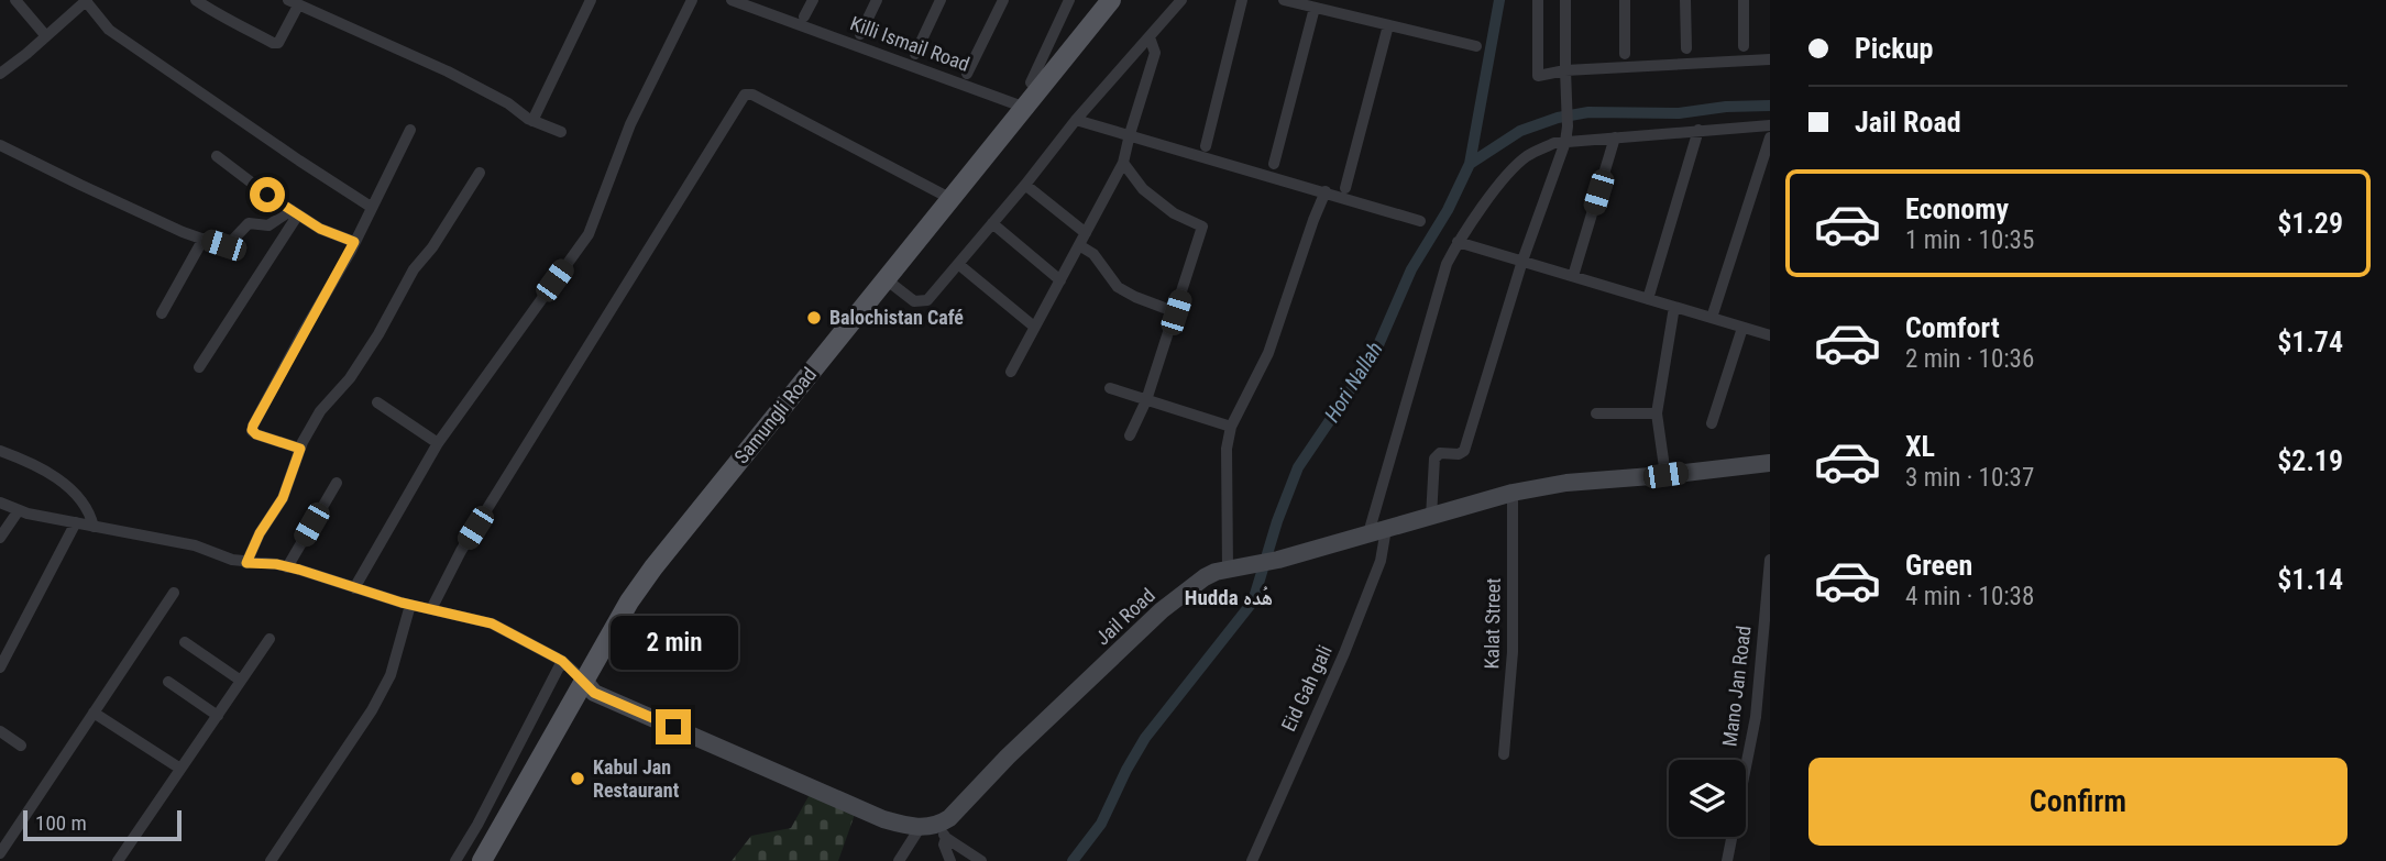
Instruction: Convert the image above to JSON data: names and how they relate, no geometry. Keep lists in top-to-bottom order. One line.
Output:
{"streets":{"main road":["Samungli Road","Jail Road"],"street":["Killi Ismail Road","Kalat Street","Mano Jan Road","Eid Gah gali"]},"crossings":[["Killi Ismail Road","Samungli Road"],["Jail Road","Kalat Street"],["Jail Road","Eid Gah gali"]],"districts":["Hudda ھُدہ"],"water":["Hori Nallah"],"places":["Balochistan Café","Kabul Jan Restaurant"],"scale_bar":"100 m","page":{"banner":["Pickup","Jail Road"],"list":[{"name":"Economy","note":"1 min · 10:35","value":"$1.29"},{"name":"Comfort","note":"2 min · 10:36","value":"$1.74"},{"name":"XL","note":"3 min · 10:37","value":"$2.19"},{"name":"Green","note":"4 min · 10:38","value":"$1.14"}],"bubble":"2 min","buttons":"Confirm","scale":"100 m"}}
